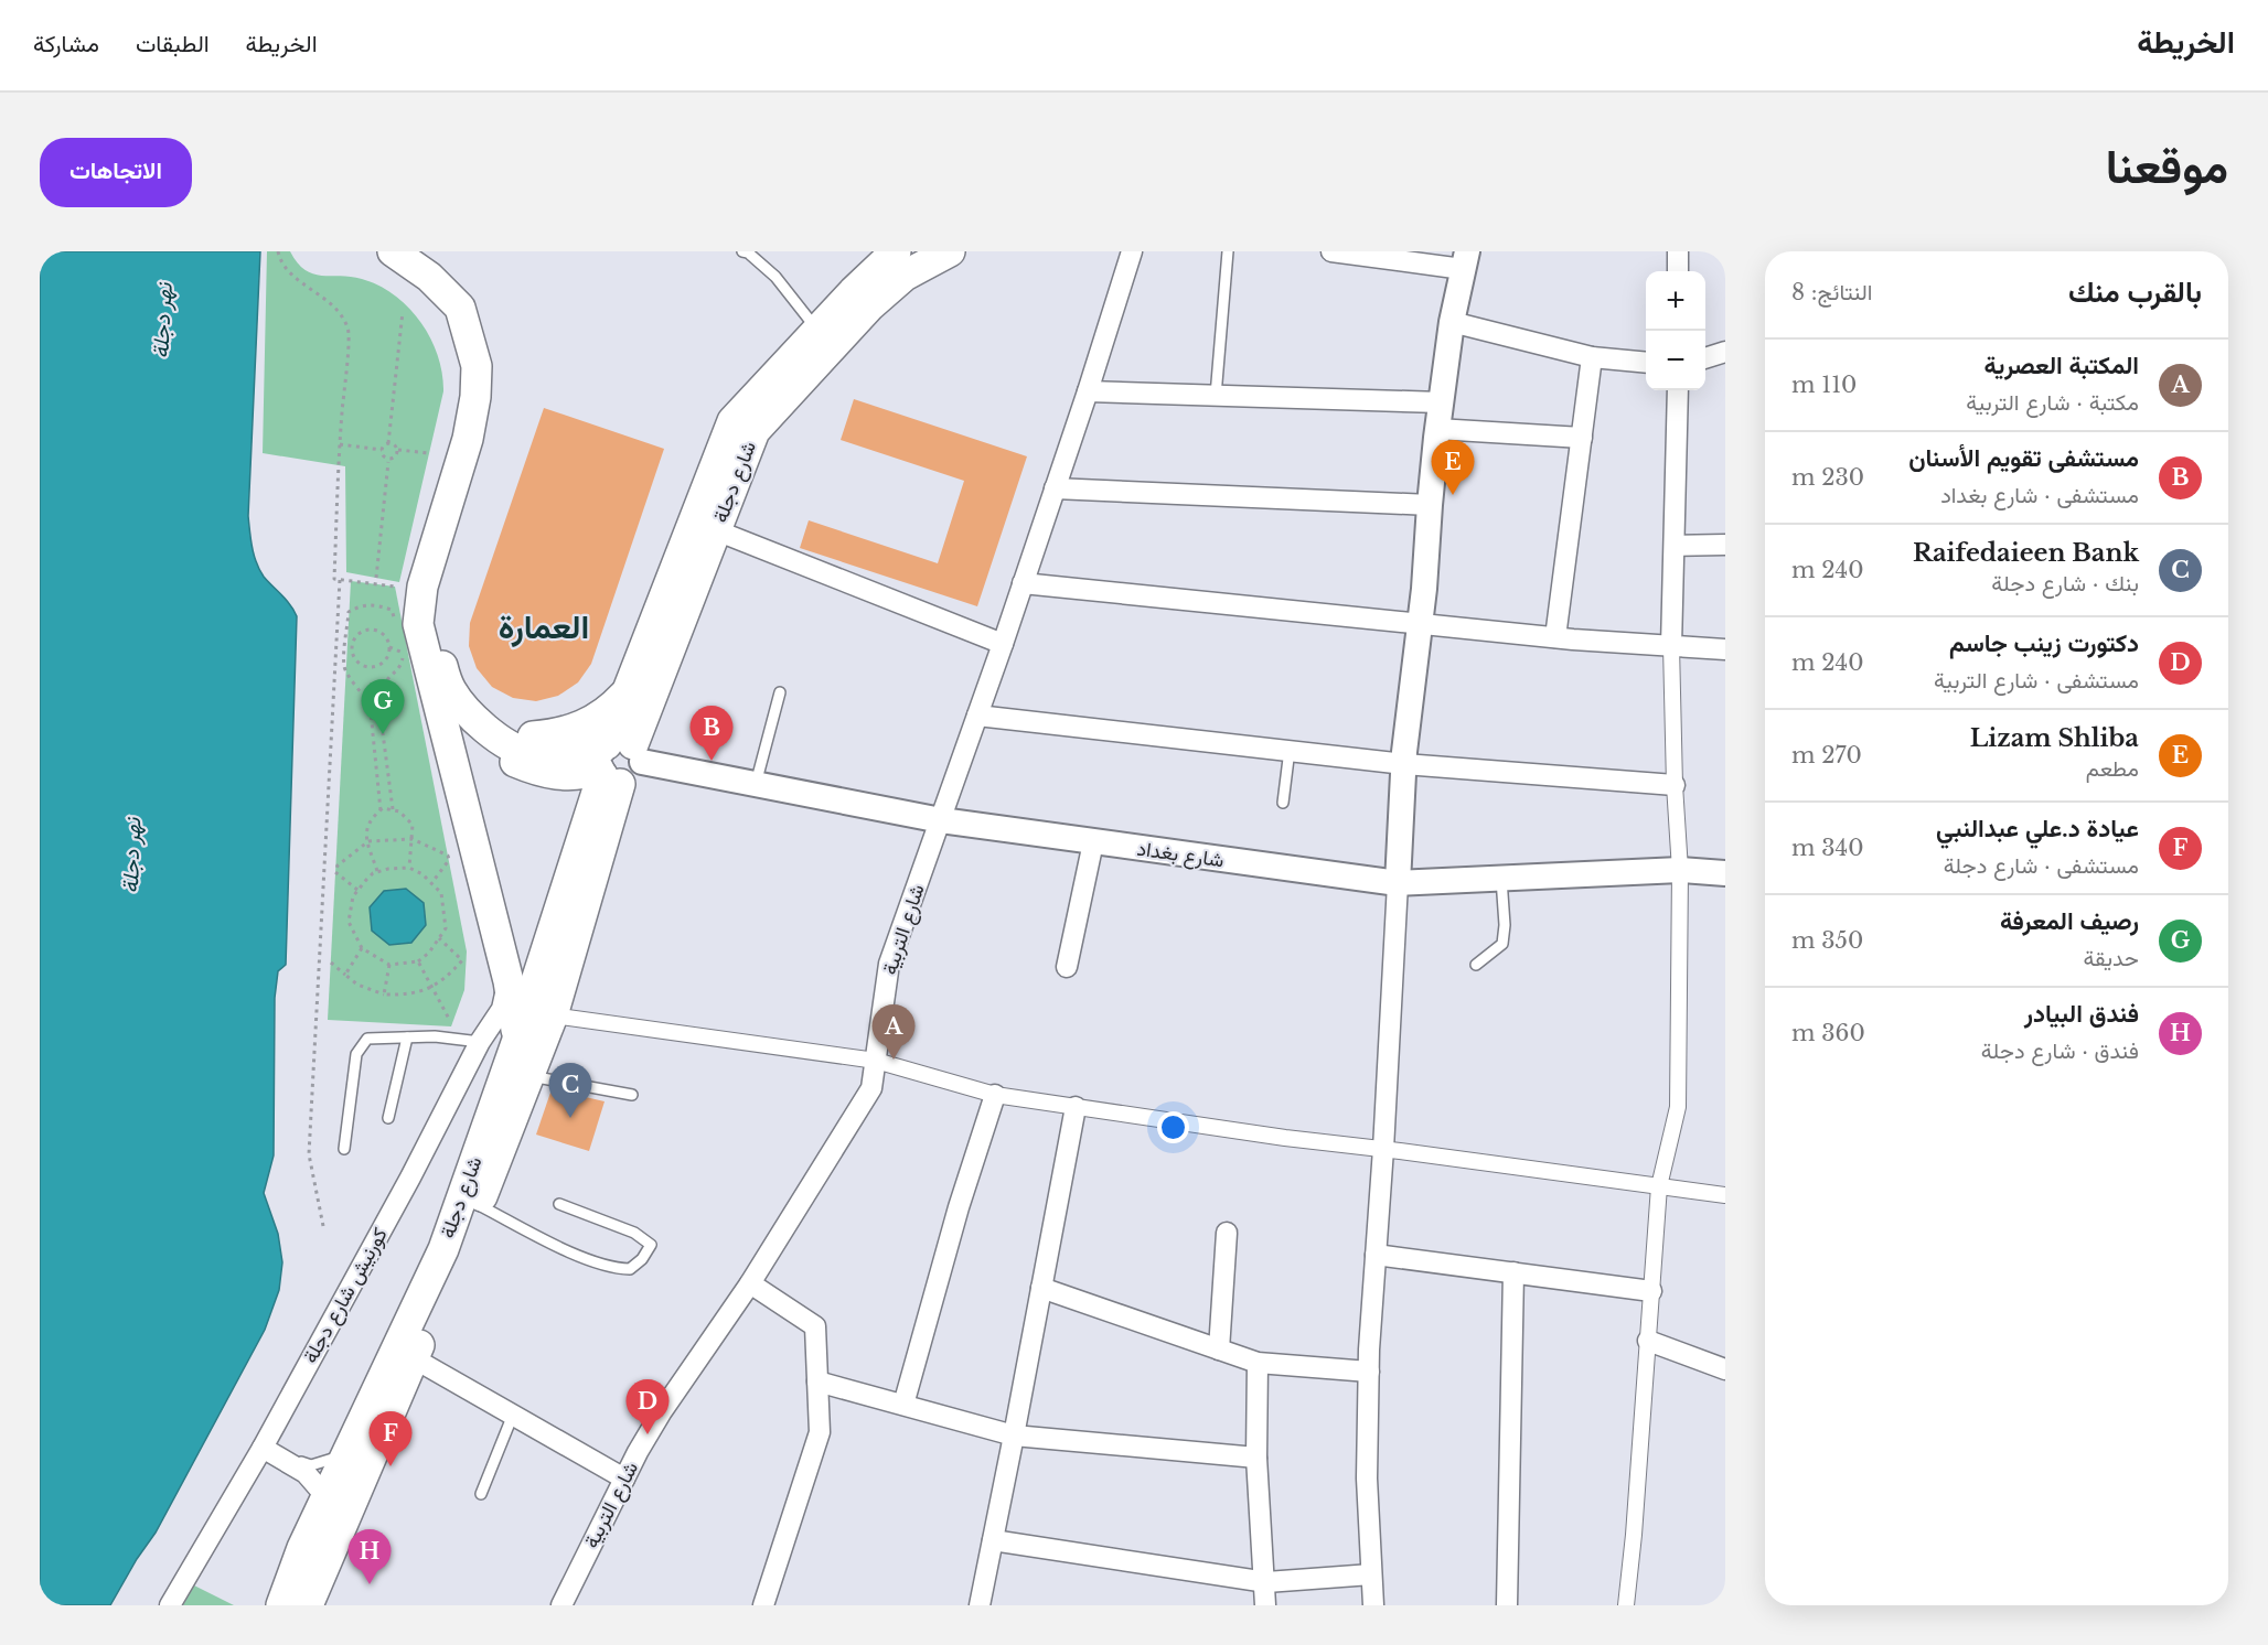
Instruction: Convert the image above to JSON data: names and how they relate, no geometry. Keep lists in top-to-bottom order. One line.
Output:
{"streets":{"main road":["شارع دجلة"],"street":["شارع بغداد","شارع التربية","كورنيش شارع دجلة"]},"crossings":[["شارع دجلة","شارع بغداد"],["شارع بغداد","شارع التربية"]],"districts":["العمارة"],"water":["نهر دجلة"],"page":{"header":"الخريطة","nav":["الخريطة","الطبقات","مشاركة"],"title":"موقعنا","buttons":"الاتجاهات","heading":["بالقرب منك","النتائج: 8"],"map_buttons":["+","−"],"list":[{"mark":"A","name":"المكتبة العصرية","note":"مكتبة · شارع التربية","value":"110 m"},{"mark":"B","name":"مستشفى تقويم الأسنان","note":"مستشفى · شارع بغداد","value":"230 m"},{"mark":"C","name":"Raifedaieen Bank","note":"بنك · شارع دجلة","value":"240 m"},{"mark":"D","name":"دكتورت زينب جاسم","note":"مستشفى · شارع التربية","value":"240 m"},{"mark":"E","name":"Lizam Shliba","note":"مطعم","value":"270 m"},{"mark":"F","name":"عيادة د.علي عبدالنبي","note":"مستشفى · شارع دجلة","value":"340 m"},{"mark":"G","name":"رصيف المعرفة","note":"حديقة","value":"350 m"},{"mark":"H","name":"فندق البيادر","note":"فندق · شارع دجلة","value":"360 m"}],"pins":["E","G","B","A","C","D","F","H"]}}
